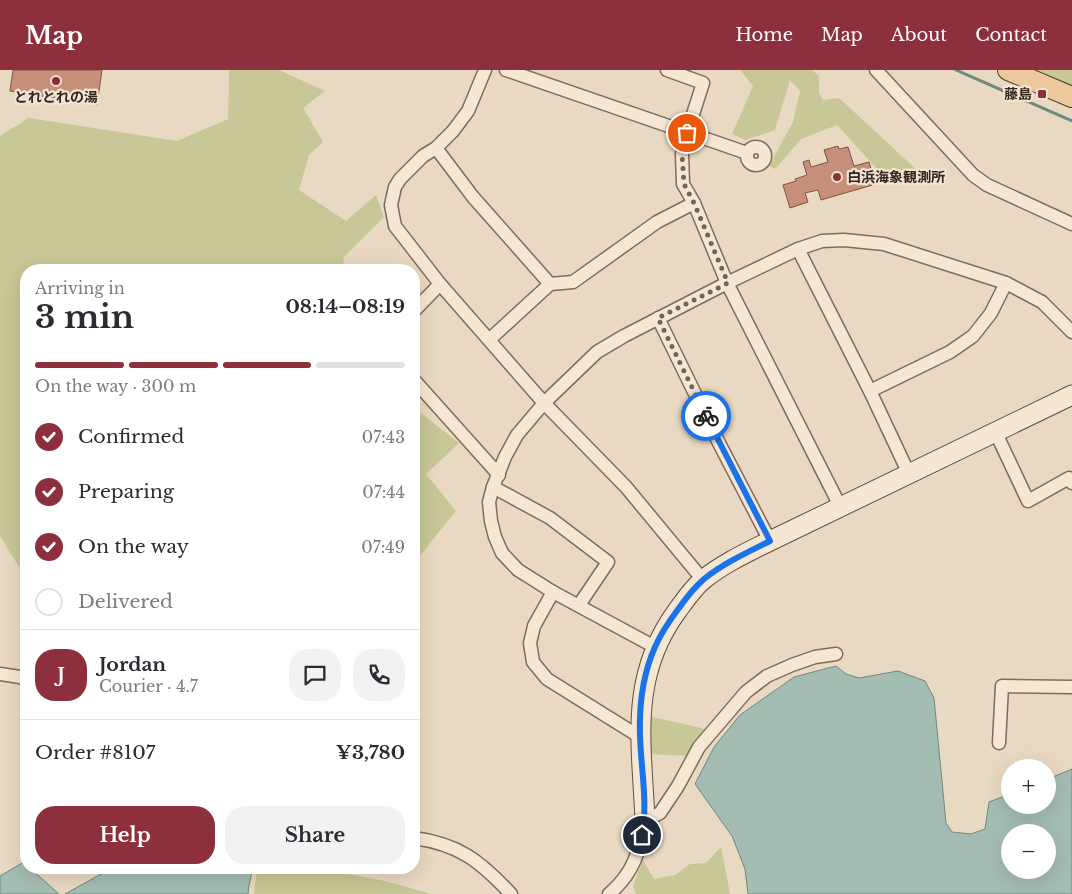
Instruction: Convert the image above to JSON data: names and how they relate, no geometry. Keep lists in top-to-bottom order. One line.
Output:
{"places":{"other":["とれとれの湯","白浜海象観測所"],"transit":["藤島"]},"page":{"header":"Map","nav":["Home","Map","About","Contact"],"heading":["3 min","Arriving in","08:14–08:19"],"panel":["Jordan","Courier · 4.7","Order #8107","¥3,780"],"bar":"On the way · 300 m","list":[["Confirmed","07:43"],["Preparing","07:44"],["On the way","07:49"],"Delivered"],"round":"J","map_buttons":["+","−"],"buttons":["Help","Share"]}}
